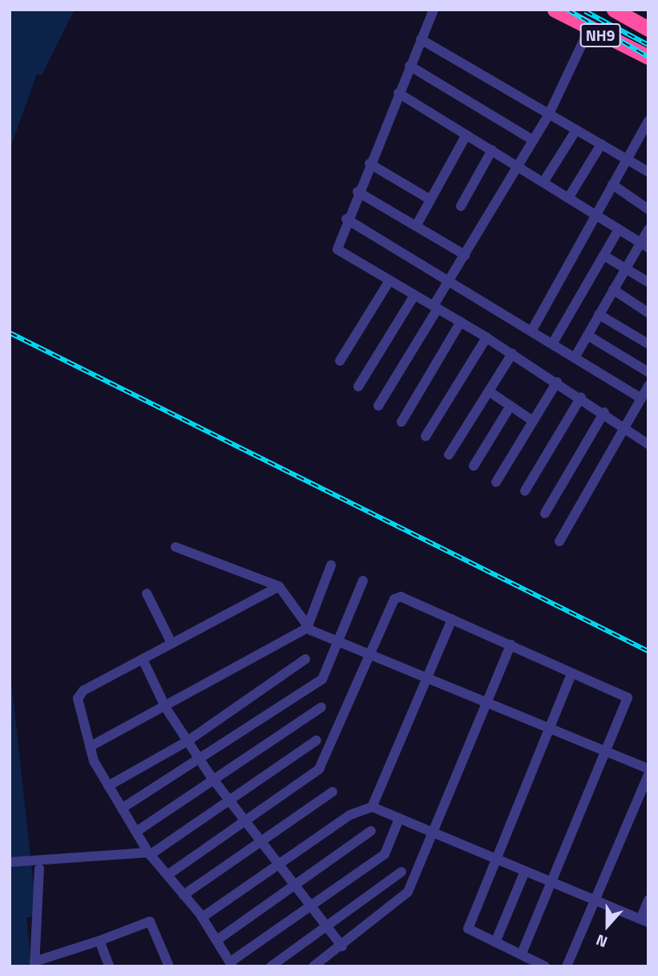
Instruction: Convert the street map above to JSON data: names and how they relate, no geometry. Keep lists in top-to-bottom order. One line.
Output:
{"streets":{"highway":["NH9"]},"north":"bottom"}
